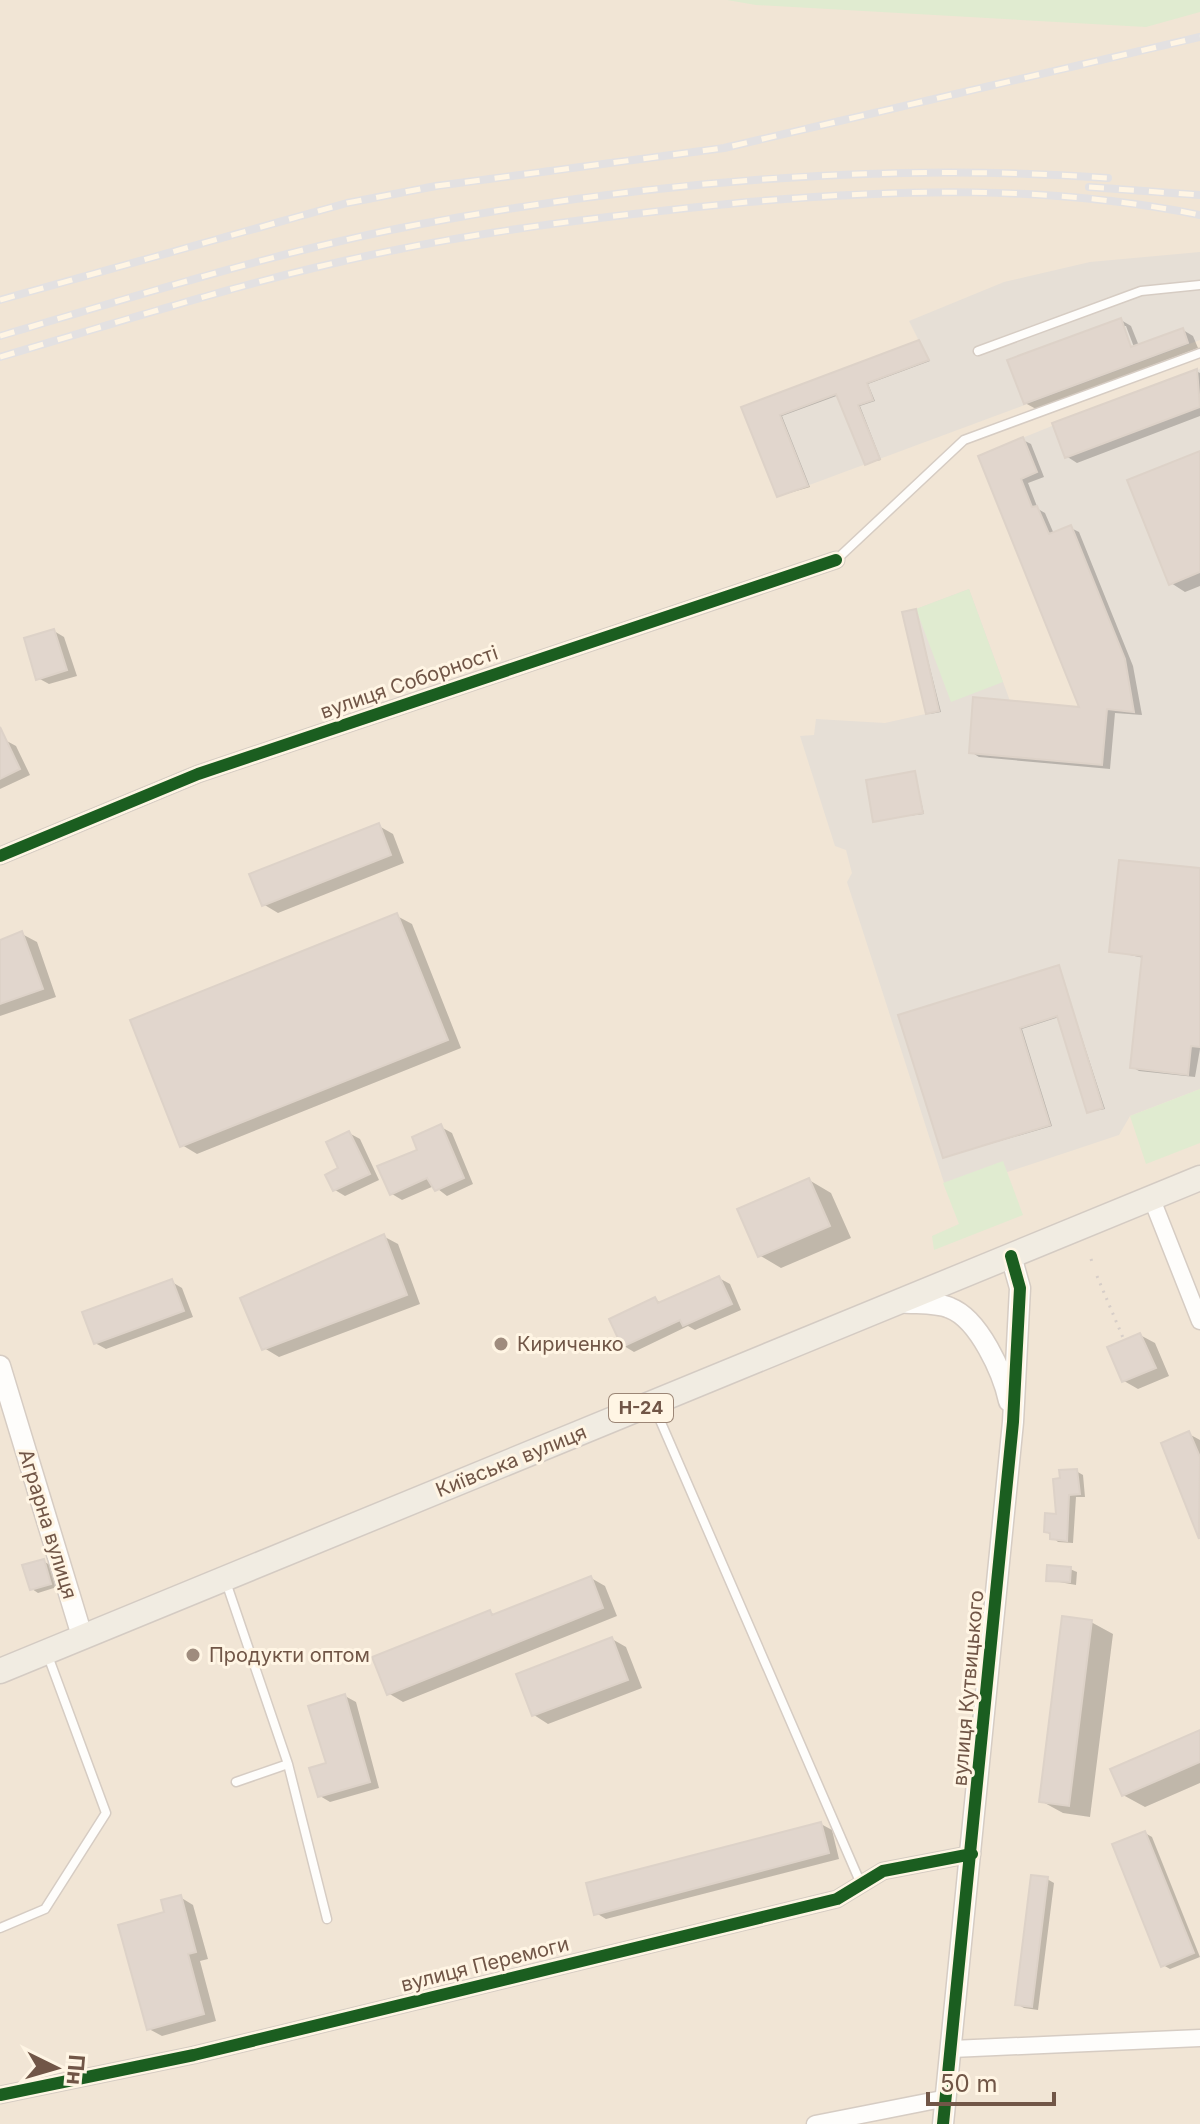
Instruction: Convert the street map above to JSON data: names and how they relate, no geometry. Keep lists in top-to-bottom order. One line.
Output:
{"streets":{"main road":["Н-24","Київська вулиця"],"street":["вулиця Соборності","Аграрна вулиця","вулиця Кутвицького","вулиця Перемоги"]},"crossings":[["Київська вулиця","Аграрна вулиця"],["Київська вулиця","вулиця Кутвицького"],["вулиця Кутвицького","вулиця Перемоги"]],"places":["Кириченко","Продукти оптом"],"scale_bar":"50 m","north":"right"}
